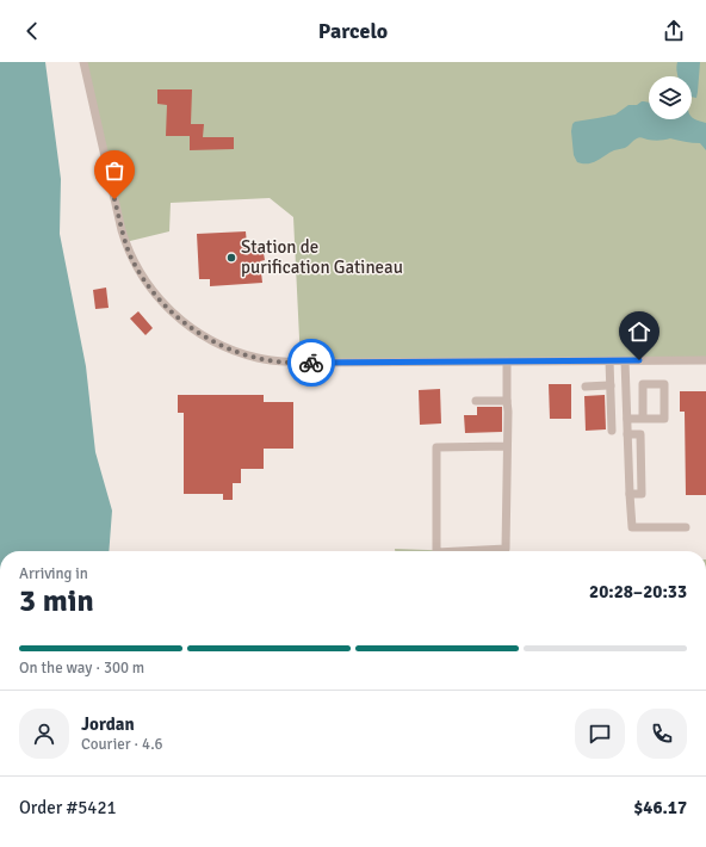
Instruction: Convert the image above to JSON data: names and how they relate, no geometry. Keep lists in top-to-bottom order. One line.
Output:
{"places":["Station de purification Gatineau"],"page":{"header":"Parcelo","heading":["3 min","Arriving in","20:28–20:33"],"panel":["Jordan","Courier · 4.6","Order #5421","$46.17"],"bar":"On the way · 300 m"}}
